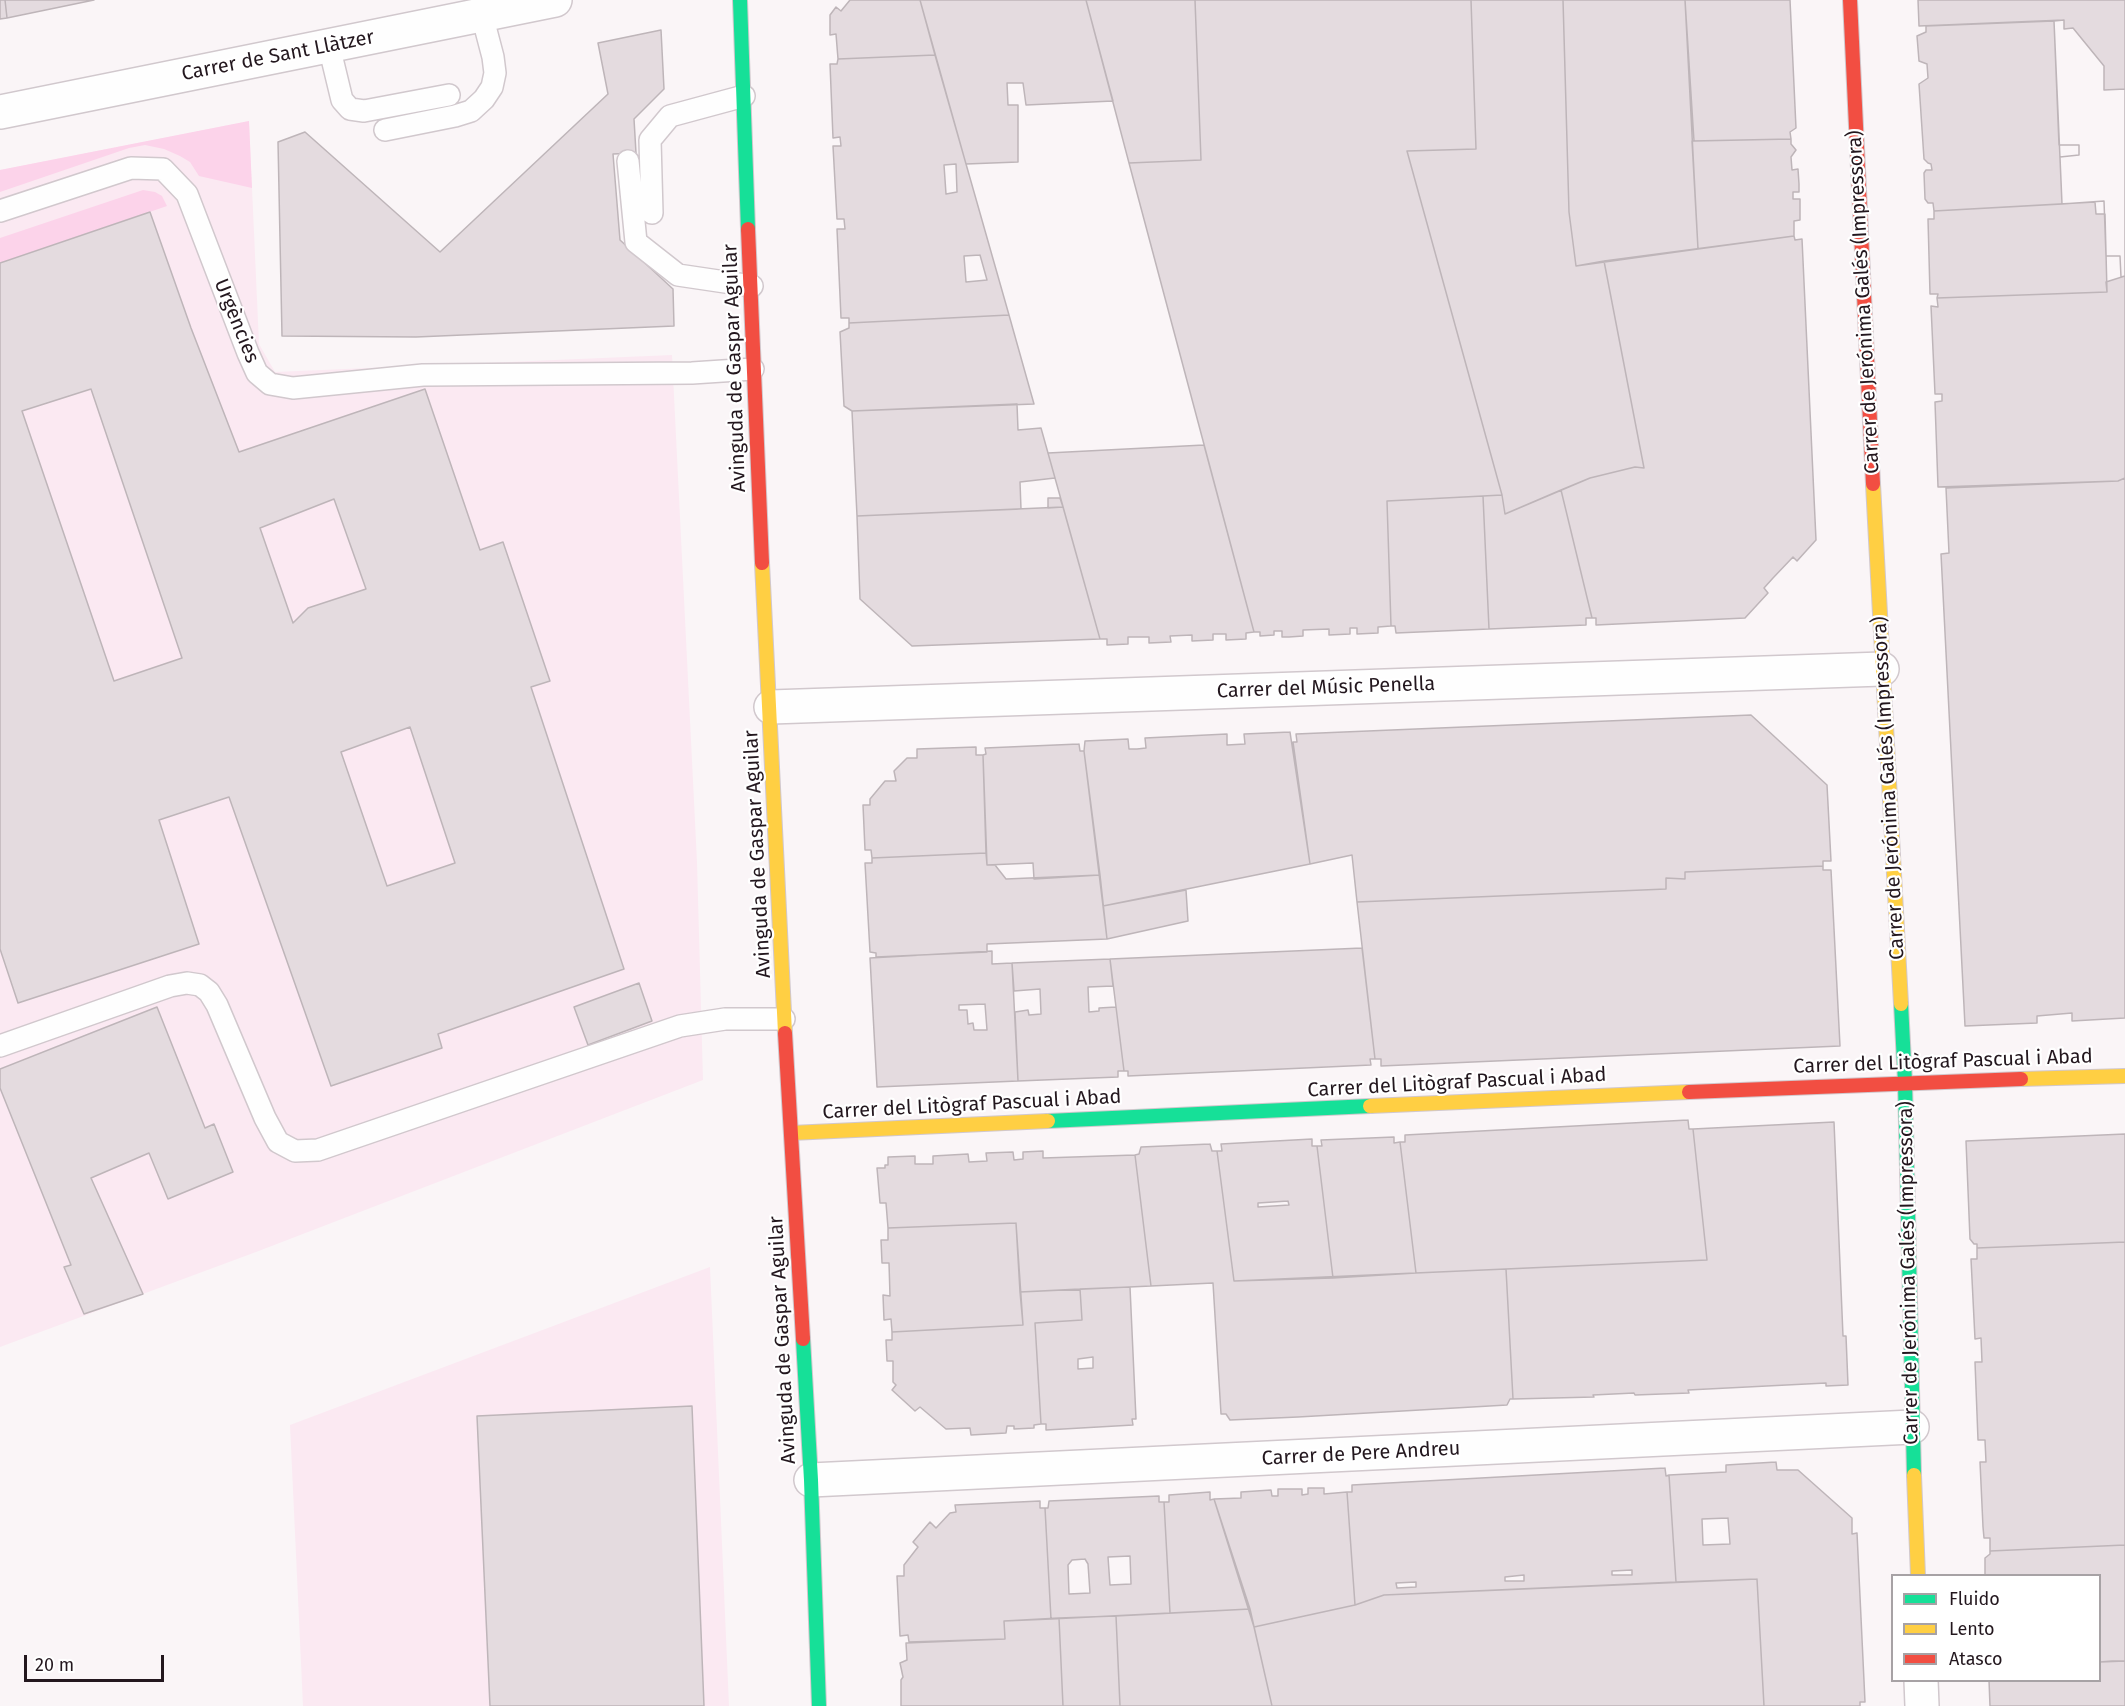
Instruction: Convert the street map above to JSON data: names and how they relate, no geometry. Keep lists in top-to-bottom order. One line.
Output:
{"streets":{"street":["Carrer de Sant Llàtzer","Carrer de Jerónima Galés (Impressora)","Avinguda de Gaspar Aguilar","Carrer del Músic Penella","Carrer del Litògraf Pascual i Abad","Carrer de Pere Andreu"],"lane":["Urgències"]},"crossings":[["Carrer de Jerónima Galés (Impressora)","Carrer del Músic Penella"],["Carrer de Jerónima Galés (Impressora)","Carrer del Litògraf Pascual i Abad"],["Carrer de Jerónima Galés (Impressora)","Carrer de Pere Andreu"],["Urgències","Avinguda de Gaspar Aguilar"],["Avinguda de Gaspar Aguilar","Carrer del Músic Penella"],["Avinguda de Gaspar Aguilar","Carrer del Litògraf Pascual i Abad"],["Avinguda de Gaspar Aguilar","Carrer de Pere Andreu"]],"legend":["Fluido","Lento","Atasco"],"scale_bar":"20 m"}
